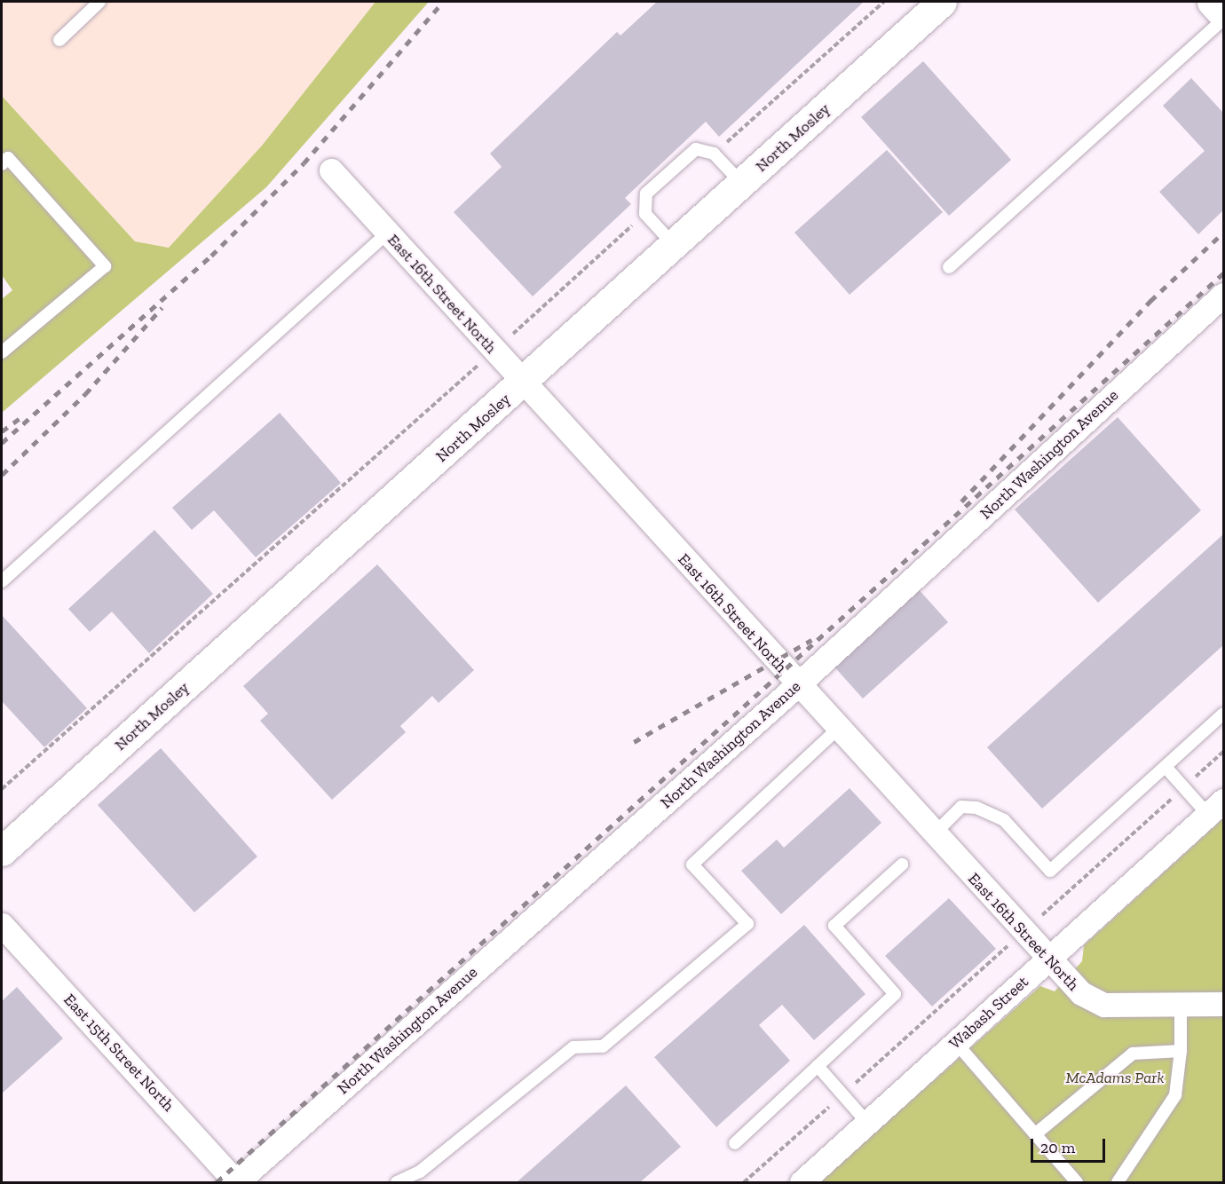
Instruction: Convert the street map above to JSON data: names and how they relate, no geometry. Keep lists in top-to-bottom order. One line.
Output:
{"streets":{"street":["North Mosley","East 16th Street North","North Washington Avenue","Wabash Street","East 15th Street North"]},"crossings":[["North Mosley","East 16th Street North"],["East 16th Street North","North Washington Avenue"],["East 16th Street North","Wabash Street"],["North Washington Avenue","East 15th Street North"]],"parks":["McAdams Park"],"scale_bar":"20 m"}
